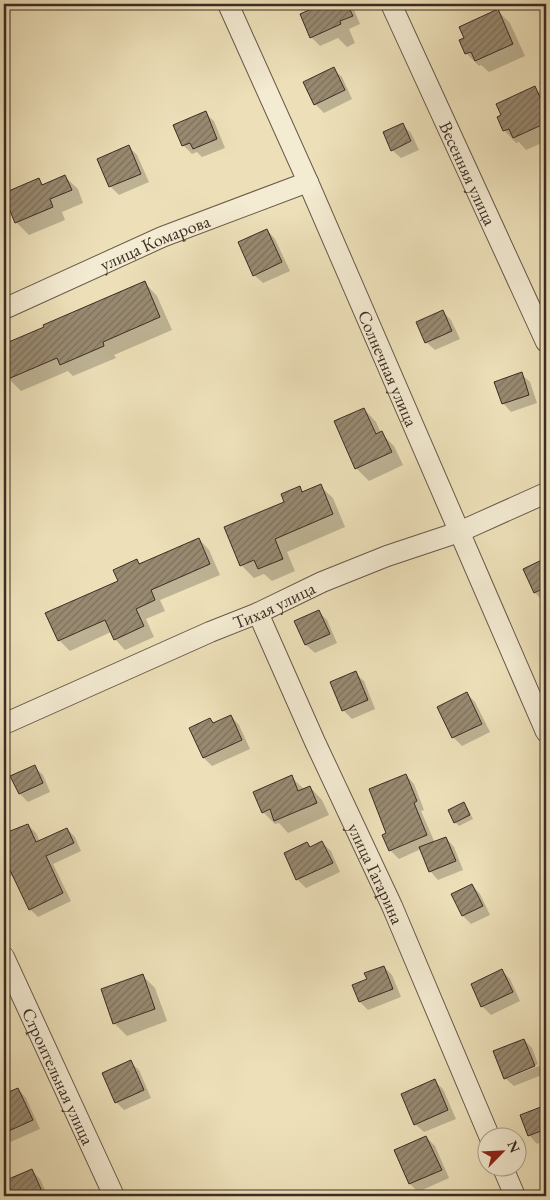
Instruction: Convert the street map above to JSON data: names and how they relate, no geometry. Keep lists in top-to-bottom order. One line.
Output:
{"streets":{"street":["Весенняя улица","улица Комарова","Солнечная улица","Тихая улица","улица Гагарина","Строительная улица"]},"crossings":[["улица Комарова","Солнечная улица"],["Солнечная улица","Тихая улица"],["Тихая улица","улица Гагарина"]],"north":"top right"}
